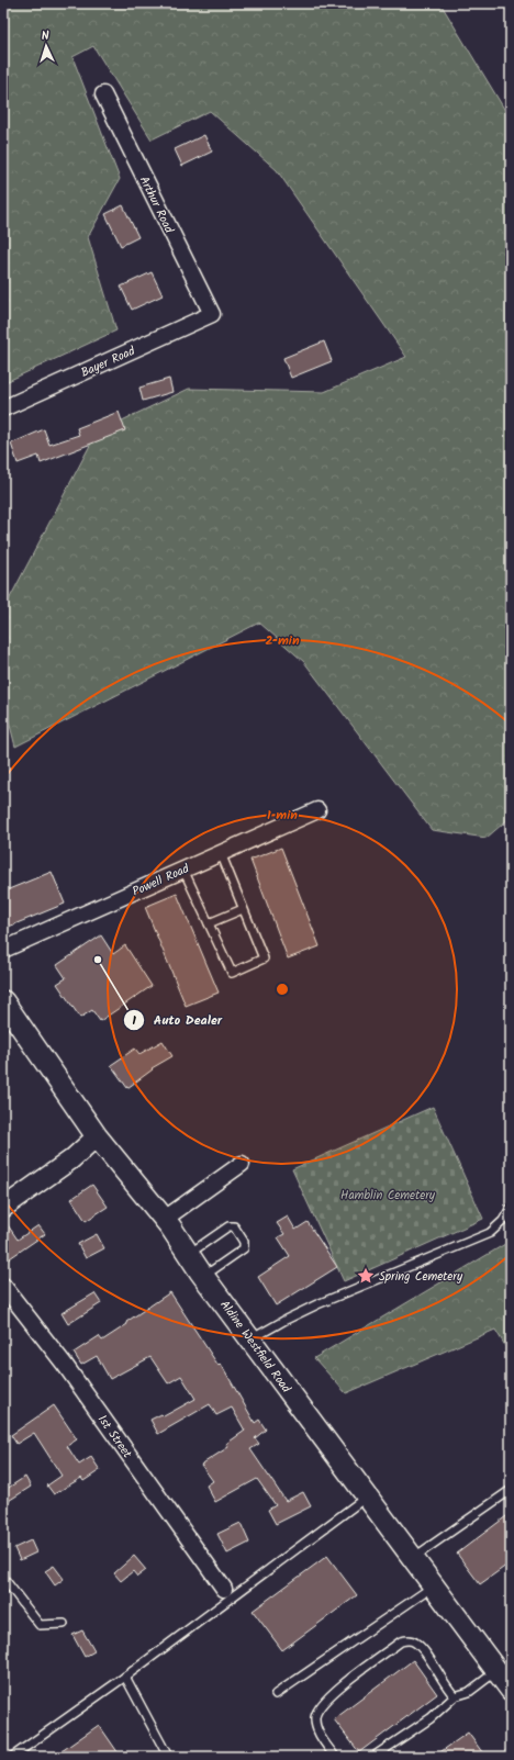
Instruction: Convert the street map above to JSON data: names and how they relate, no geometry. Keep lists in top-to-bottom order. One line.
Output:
{"streets":{"main road":["Aldine Westfield Road"],"street":["Arthur Road","Bayer Road","Powell Road","1st Street"]},"crossings":[["Arthur Road","Bayer Road"]],"parks":["Hamblin Cemetery"],"places":{"other":["Auto Dealer"],"place":["Spring Cemetery"]},"north":"top","rings":["2 min","1 min"]}
